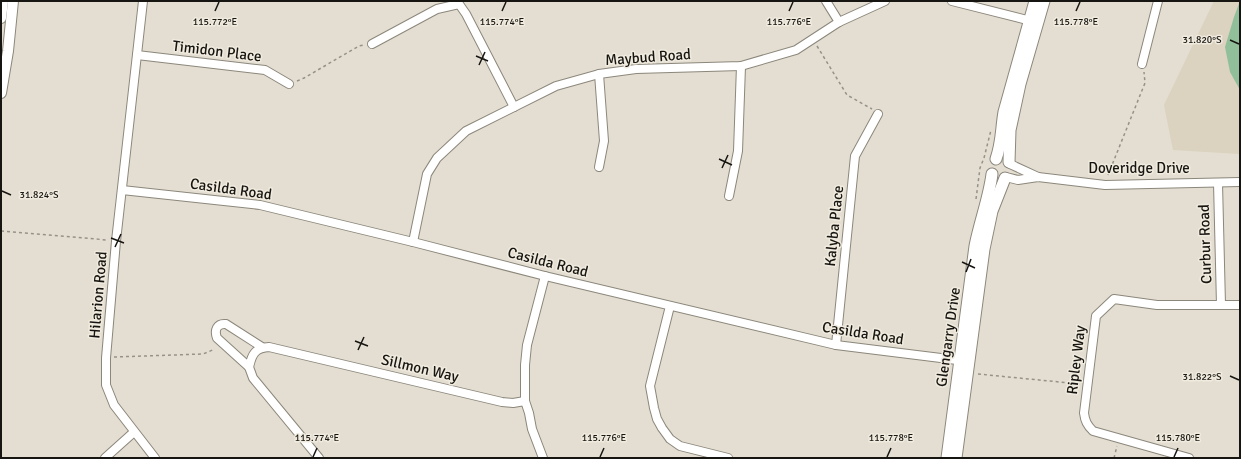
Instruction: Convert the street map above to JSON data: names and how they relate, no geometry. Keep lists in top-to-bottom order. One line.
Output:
{"streets":{"main road":["Glengarry Drive"],"street":["Timidon Place","Maybud Road","Doveridge Drive","Casilda Road","Kalyba Place","Curbur Road","Hilarion Road","Ripley Way","Sillmon Way"]},"crossings":[["Timidon Place","Hilarion Road"],["Maybud Road","Casilda Road"],["Doveridge Drive","Curbur Road"],["Doveridge Drive","Glengarry Drive"],["Casilda Road","Kalyba Place"],["Casilda Road","Hilarion Road"],["Casilda Road","Glengarry Drive"],["Curbur Road","Ripley Way"]],"coordinates":["115.772°E","115.774°E","115.776°E","115.778°E","31.820°S","31.824°S","31.822°S","115.780°E"]}
